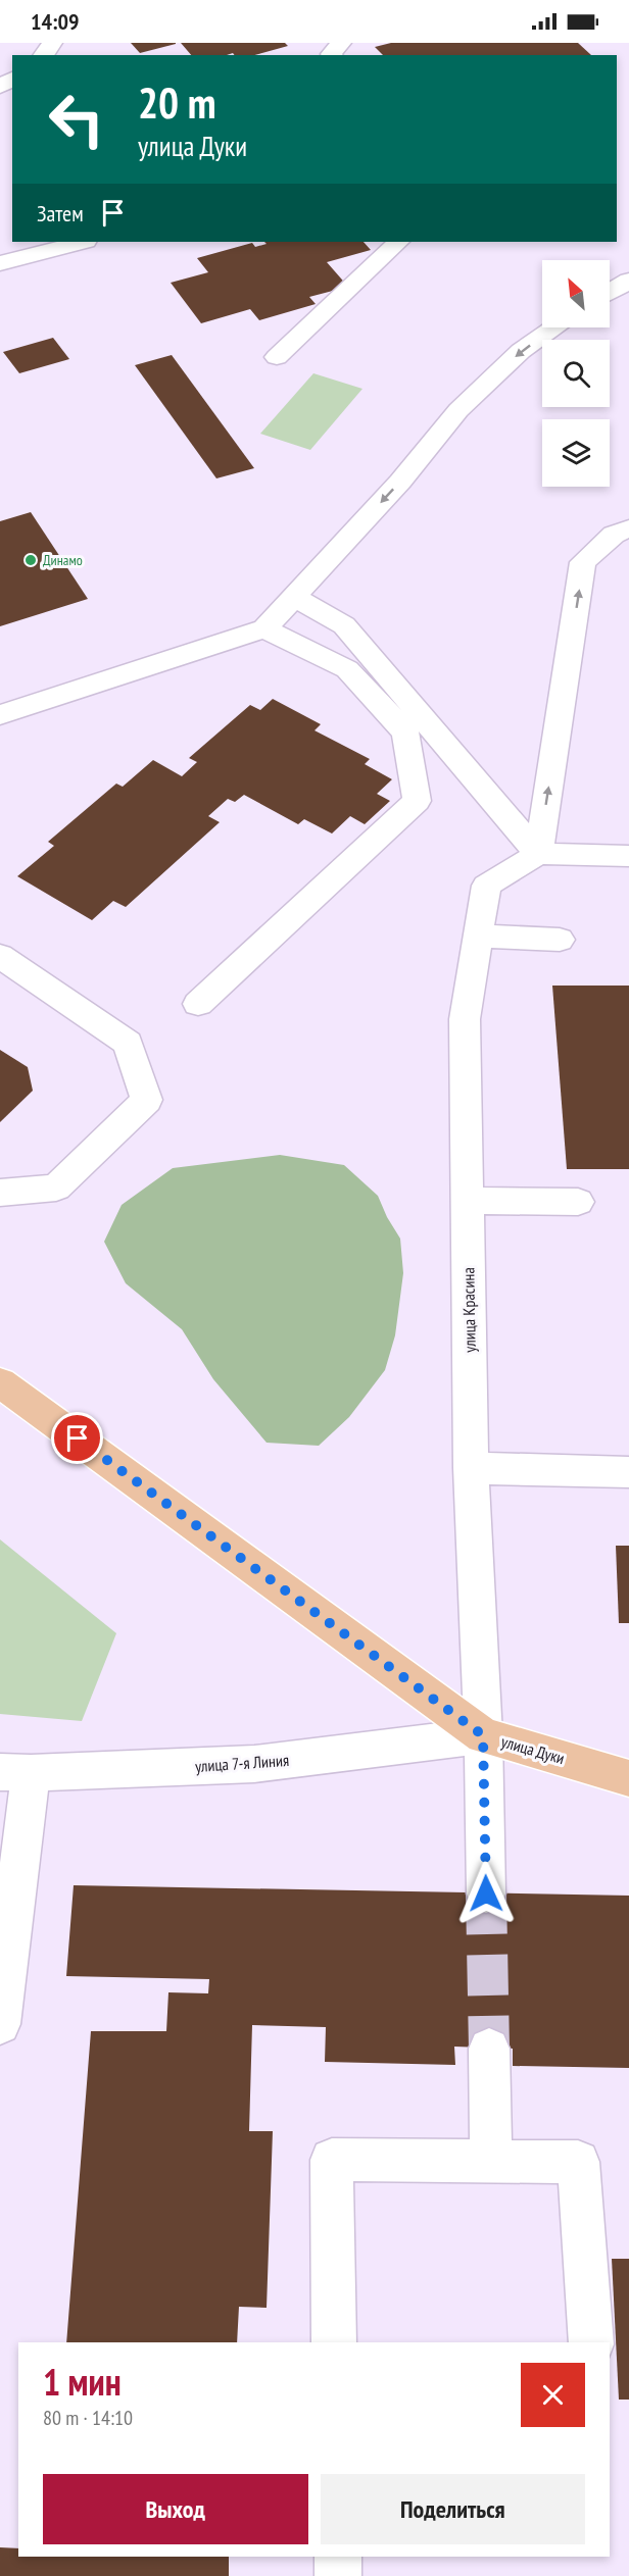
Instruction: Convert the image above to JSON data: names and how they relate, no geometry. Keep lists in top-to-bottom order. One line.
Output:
{"streets":{"main road":["улица Дуки"],"street":["улица Красина","улица 7-я Линия"]},"crossings":[["улица Красина","улица Дуки"],["улица Красина","улица 7-я Линия"],["улица Дуки","улица 7-я Линия"]],"places":["Динамо"],"north":"top left","page":{"status":"14:09","turn":["20 m","улица Дуки"],"then":"Затем","heading":["1 мин","80 m · 14:10"],"buttons":["Выход","Поделиться"]}}
